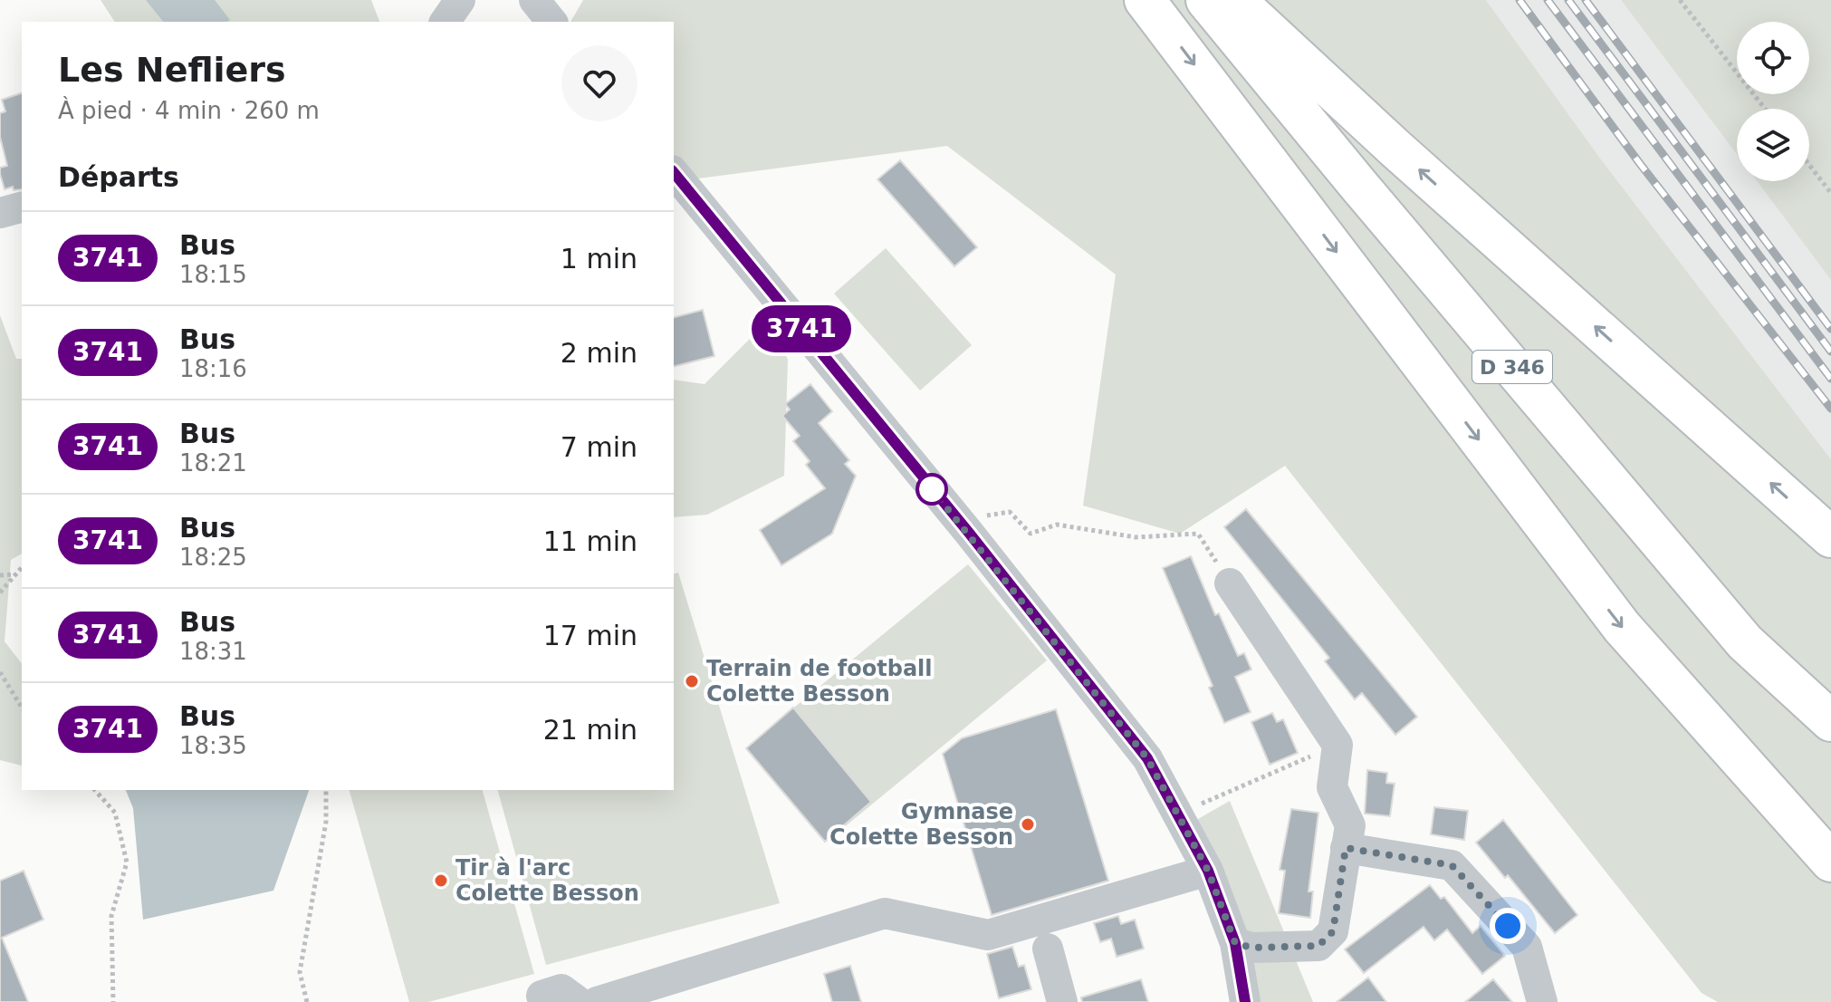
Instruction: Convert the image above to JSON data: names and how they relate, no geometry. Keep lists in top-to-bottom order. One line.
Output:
{"streets":{"main road":["D 346"]},"places":["Terrain de football Colette Besson","Gymnase Colette Besson","Tir à l'arc Colette Besson"],"lines":["bus line 3741"],"page":{"on_map":"3741","heading":[["Les Nefliers","À pied · 4 min · 260 m"],"Départs"],"list":[{"mark":"3741","name":"Bus","note":"18:15","value":"1 min"},{"mark":"3741","name":"Bus","note":"18:16","value":"2 min"},{"mark":"3741","name":"Bus","note":"18:21","value":"7 min"},{"mark":"3741","name":"Bus","note":"18:25","value":"11 min"},{"mark":"3741","name":"Bus","note":"18:31","value":"17 min"},{"mark":"3741","name":"Bus","note":"18:35","value":"21 min"}]}}
